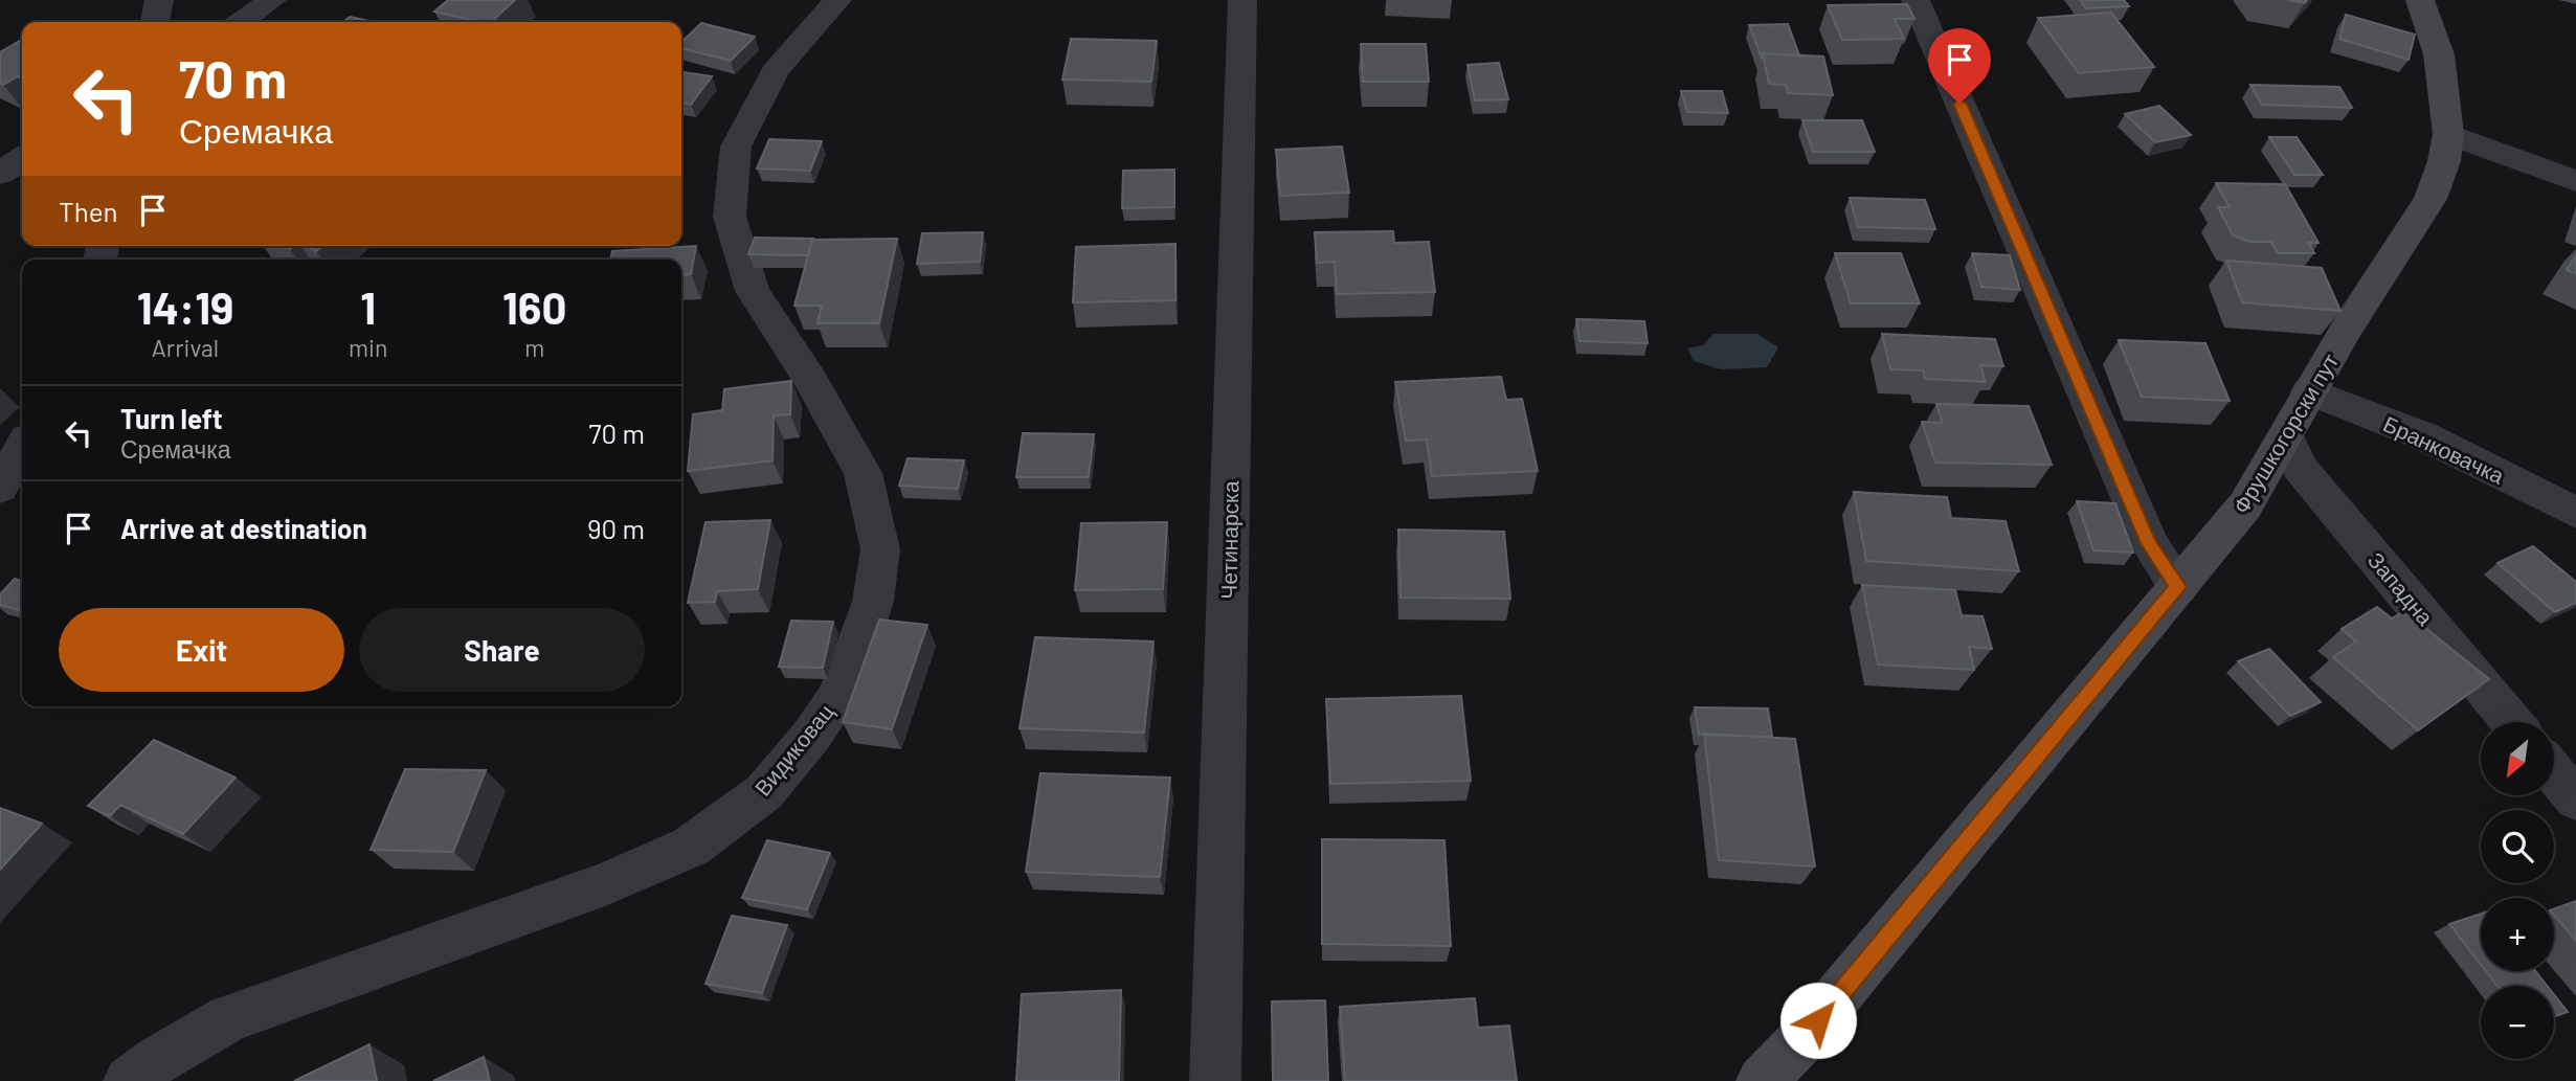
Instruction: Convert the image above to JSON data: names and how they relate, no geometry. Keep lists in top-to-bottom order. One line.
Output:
{"streets":{"street":["Фрушкогорски пут","Бранковачка","Четинарска","Западна","Видиковац"]},"crossings":[["Фрушкогорски пут","Бранковачка"],["Фрушкогорски пут","Западна"]],"north":"bottom left","page":{"turn":["70 m","Сремачка"],"then":"Then","eta":["14:19","Arrival","1","min","160","m"],"list":[{"name":"Turn left","note":"Сремачка","value":"70 m"},{"name":"Arrive at destination","value":"90 m"}],"buttons":["Exit","Share"],"map_buttons":["+","−"]}}
